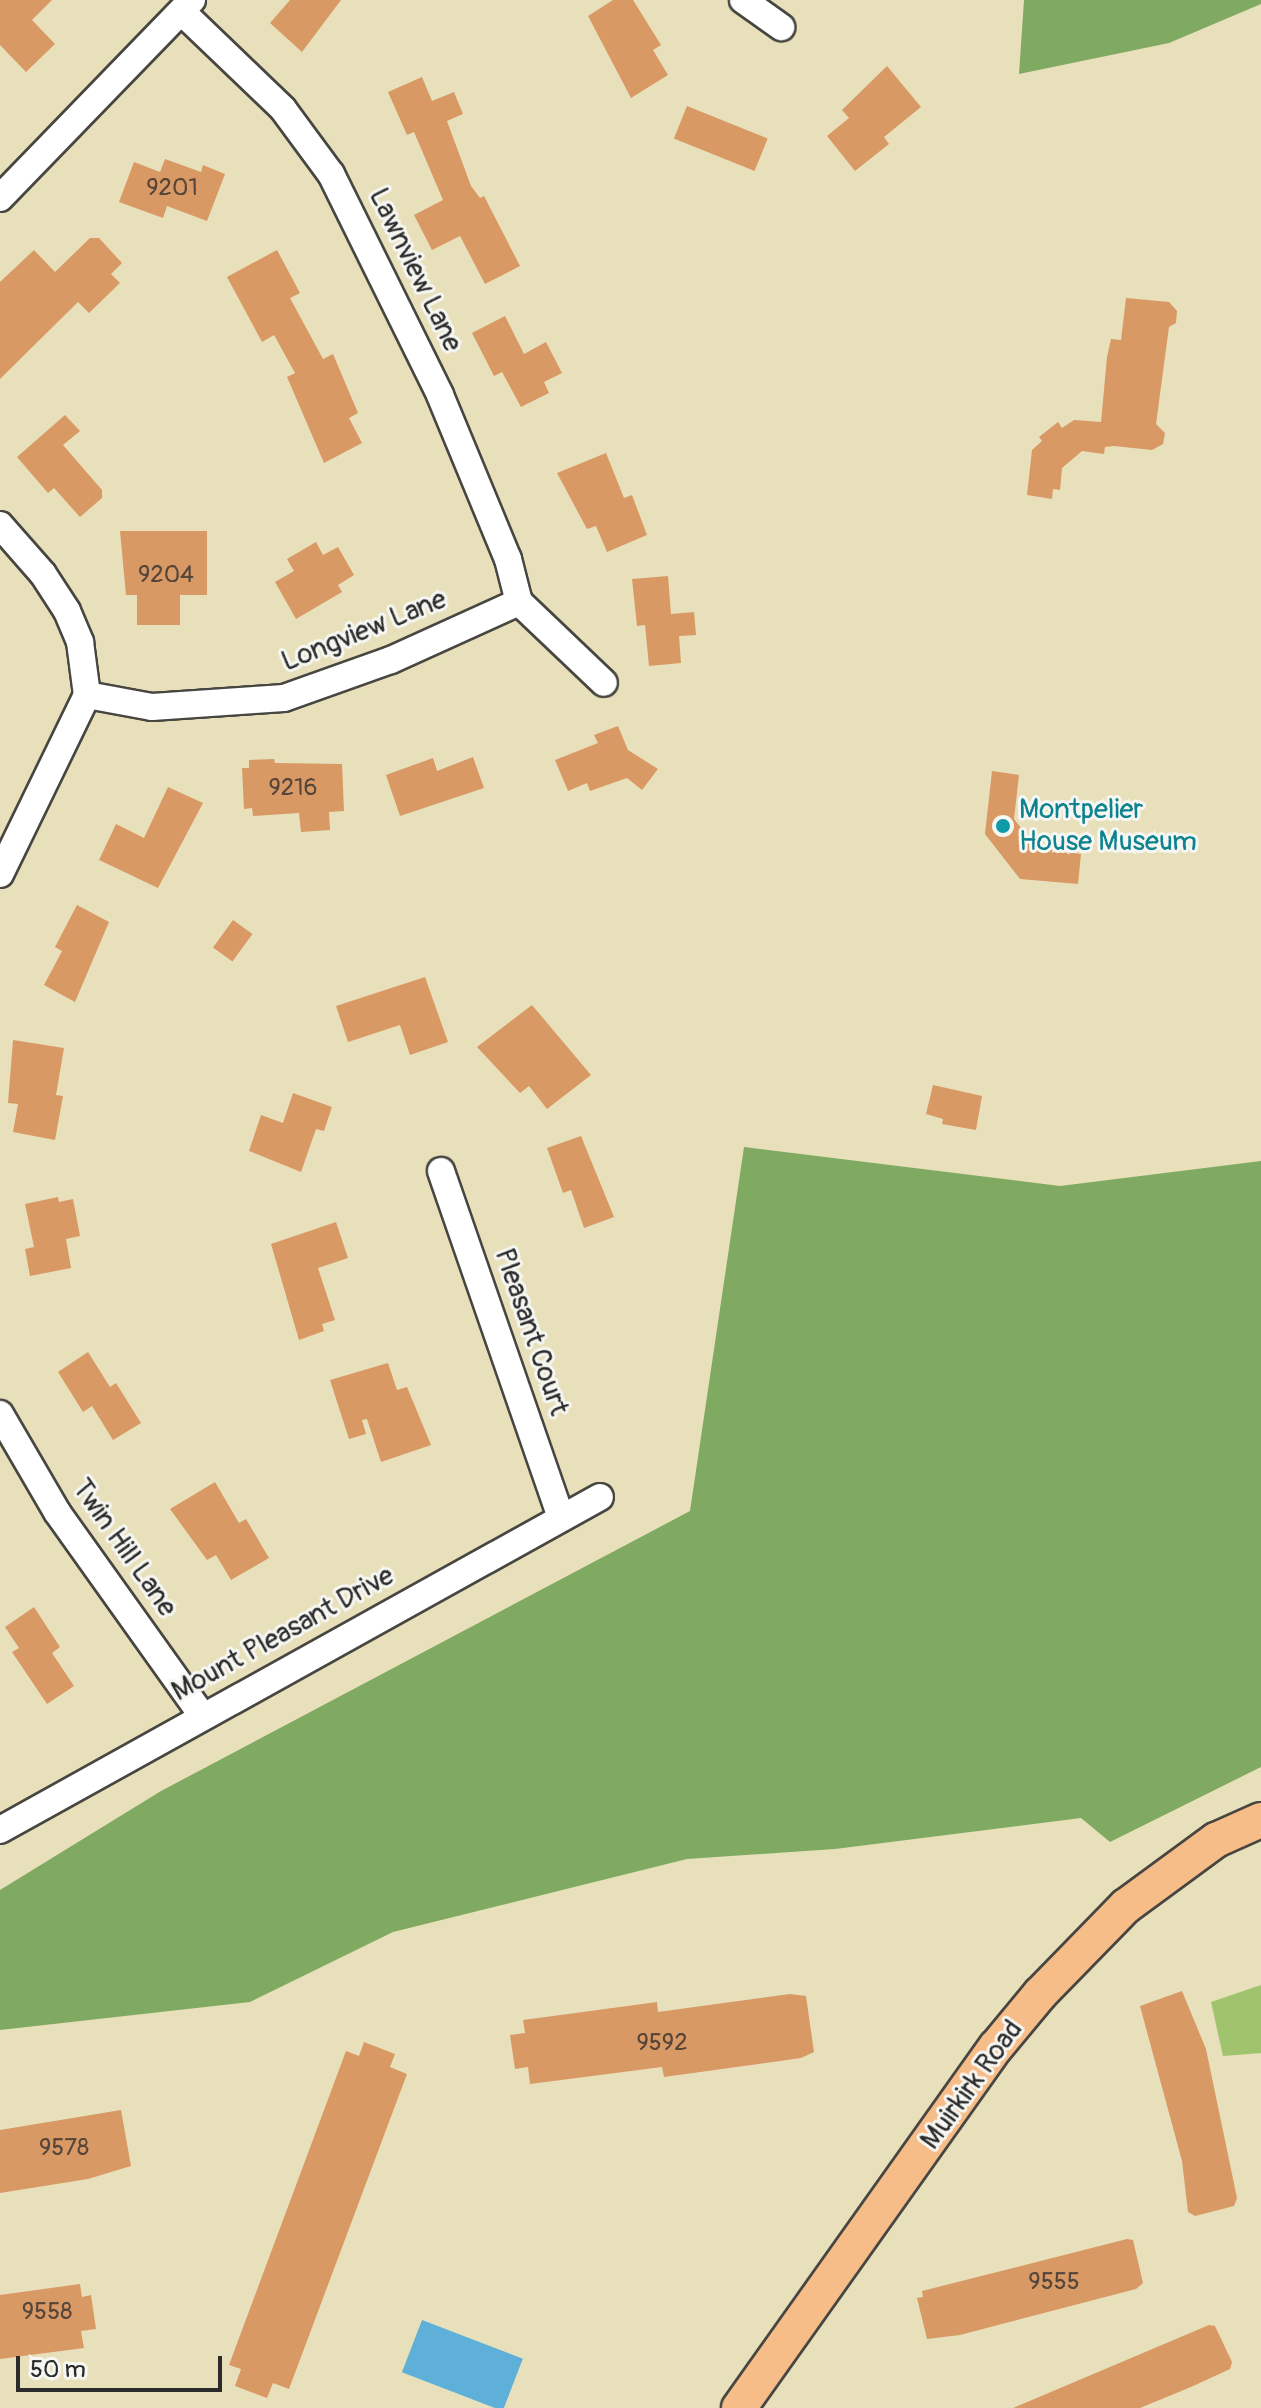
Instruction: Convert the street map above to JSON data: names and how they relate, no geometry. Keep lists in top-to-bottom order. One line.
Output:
{"streets":{"main road":["Muirkirk Road"],"street":["Lawnview Lane","Longview Lane","Pleasant Court","Twin Hill Lane","Mount Pleasant Drive"]},"crossings":[["Lawnview Lane","Longview Lane"],["Pleasant Court","Mount Pleasant Drive"],["Twin Hill Lane","Mount Pleasant Drive"]],"places":["Montpelier House Museum"],"house_numbers":["9201","9204","9216","9592","9578","9555","9558"],"scale_bar":"50 m"}
